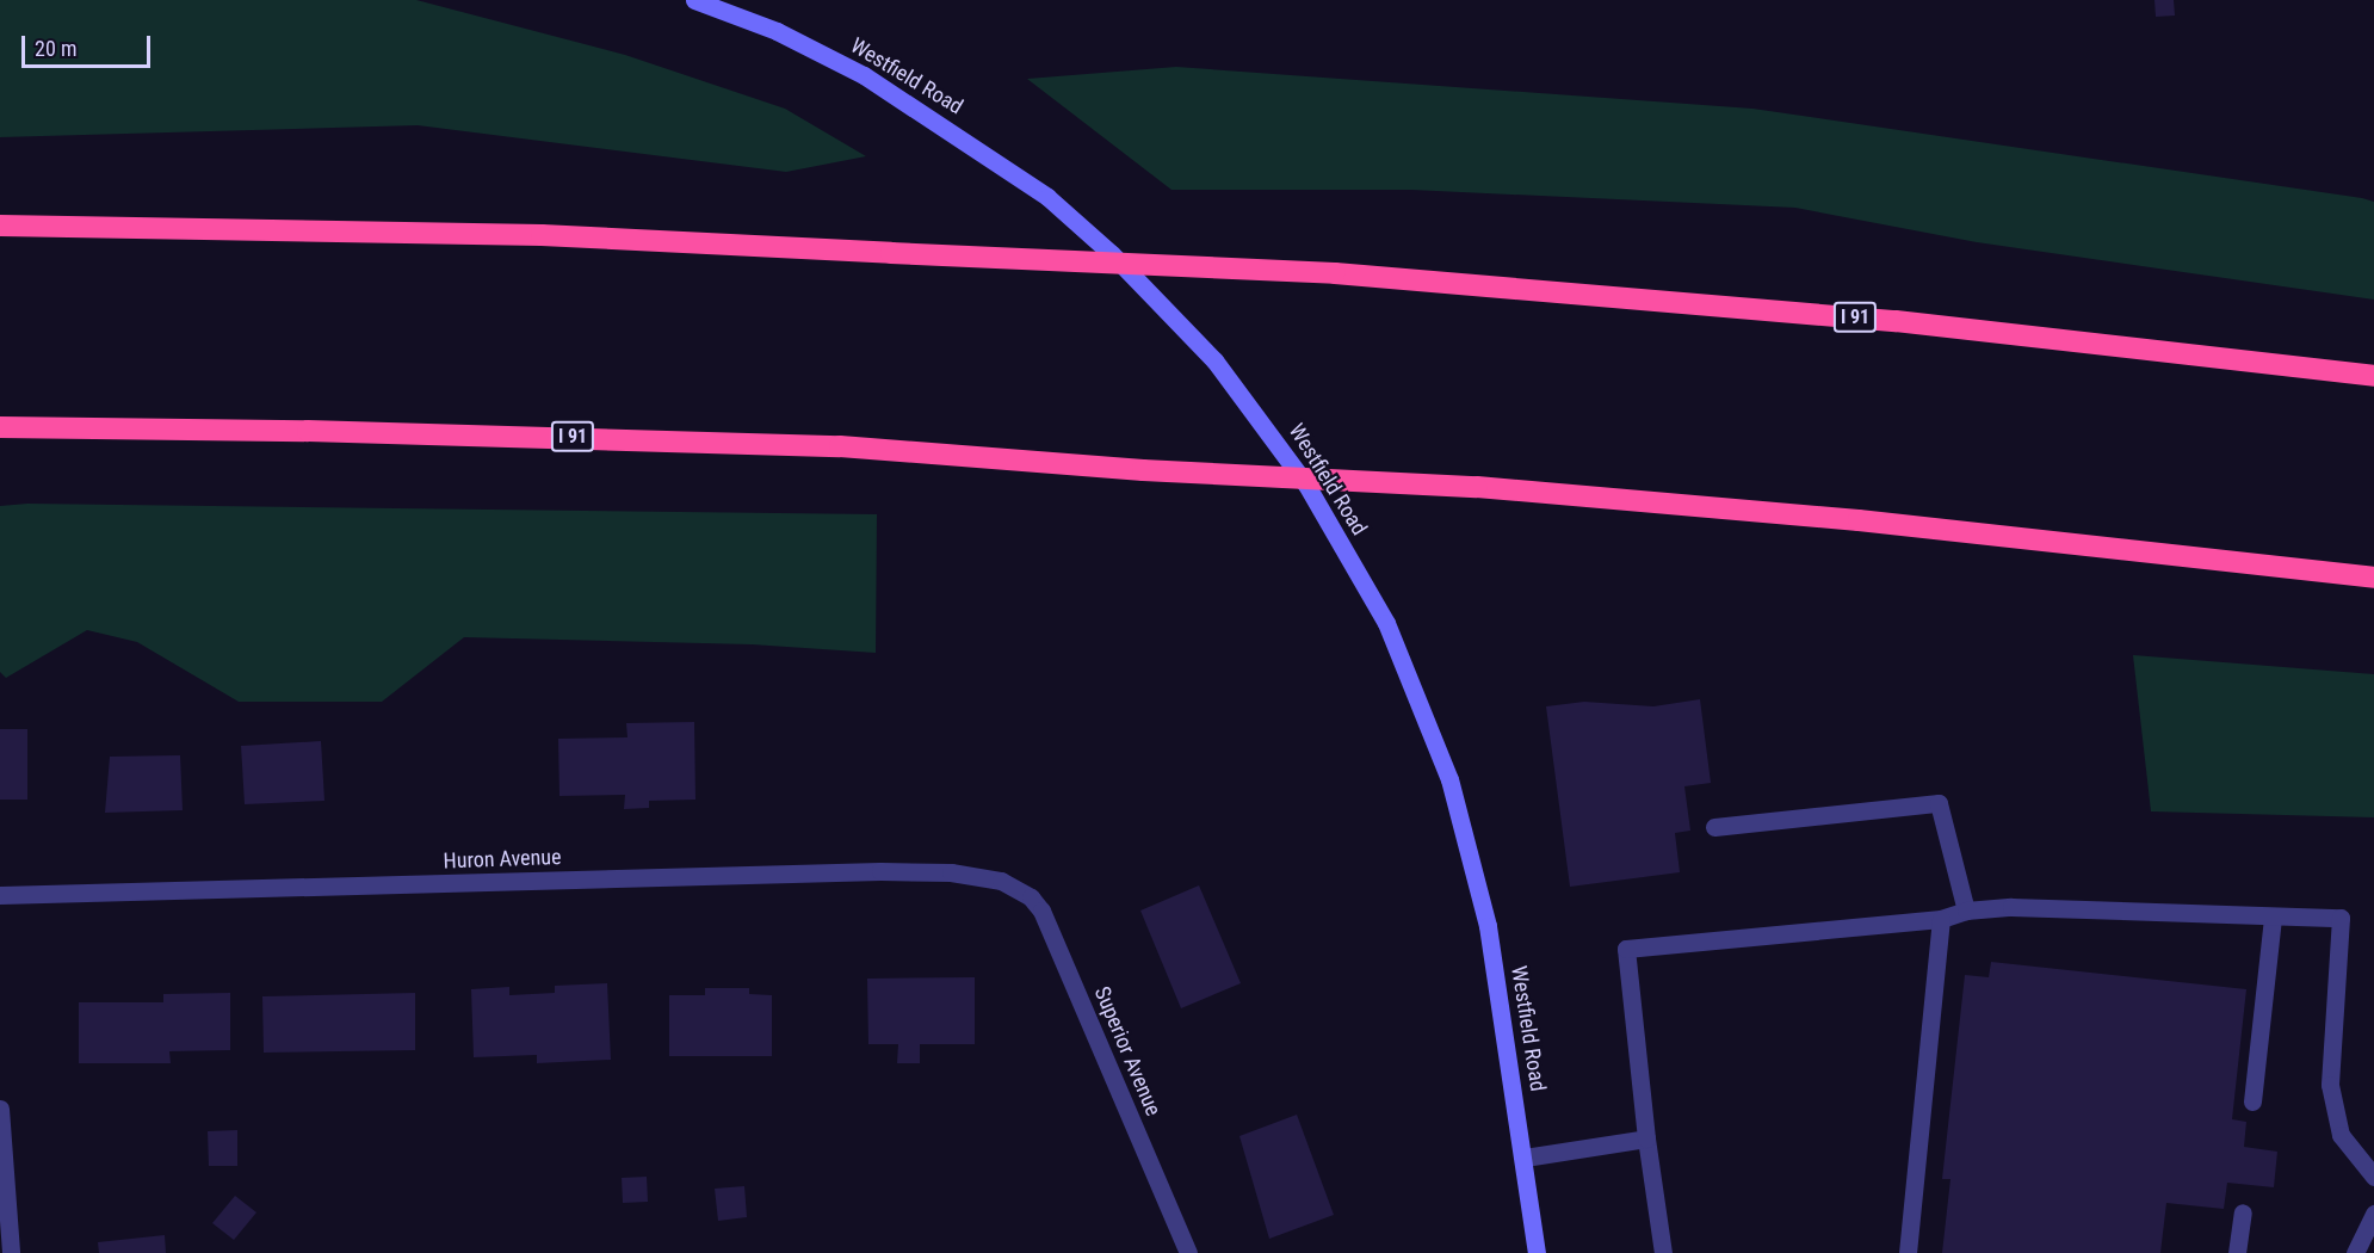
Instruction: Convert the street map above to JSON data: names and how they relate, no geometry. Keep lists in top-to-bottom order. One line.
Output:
{"streets":{"highway":["I 91"],"main road":["Westfield Road"],"street":["Huron Avenue","Superior Avenue"]},"crossings":[["Huron Avenue","Superior Avenue"]],"scale_bar":"20 m"}
